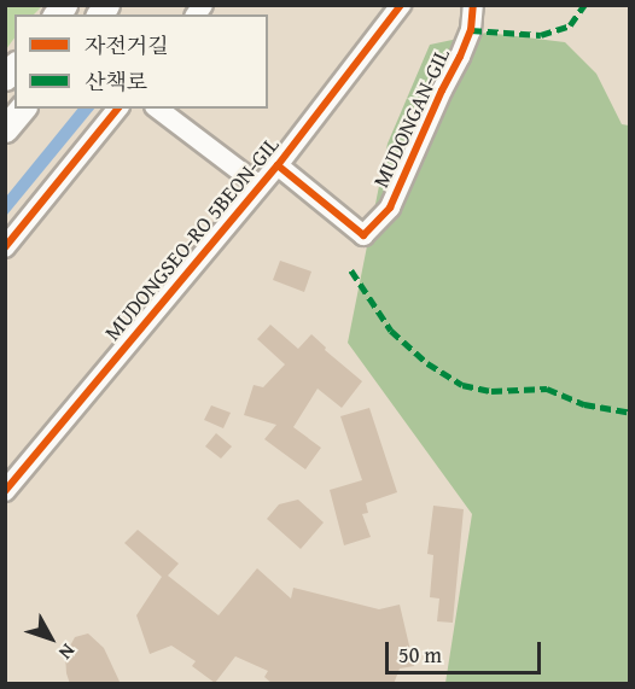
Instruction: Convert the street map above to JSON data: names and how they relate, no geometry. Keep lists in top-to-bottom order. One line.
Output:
{"streets":{"street":["MUDONGAN-GIL","MUDONGSEO-RO 5BEON-GIL"]},"crossings":[["MUDONGAN-GIL","MUDONGSEO-RO 5BEON-GIL"]],"legend":["자전거길","산책로"],"scale_bar":"50 m","north":"bottom right"}
